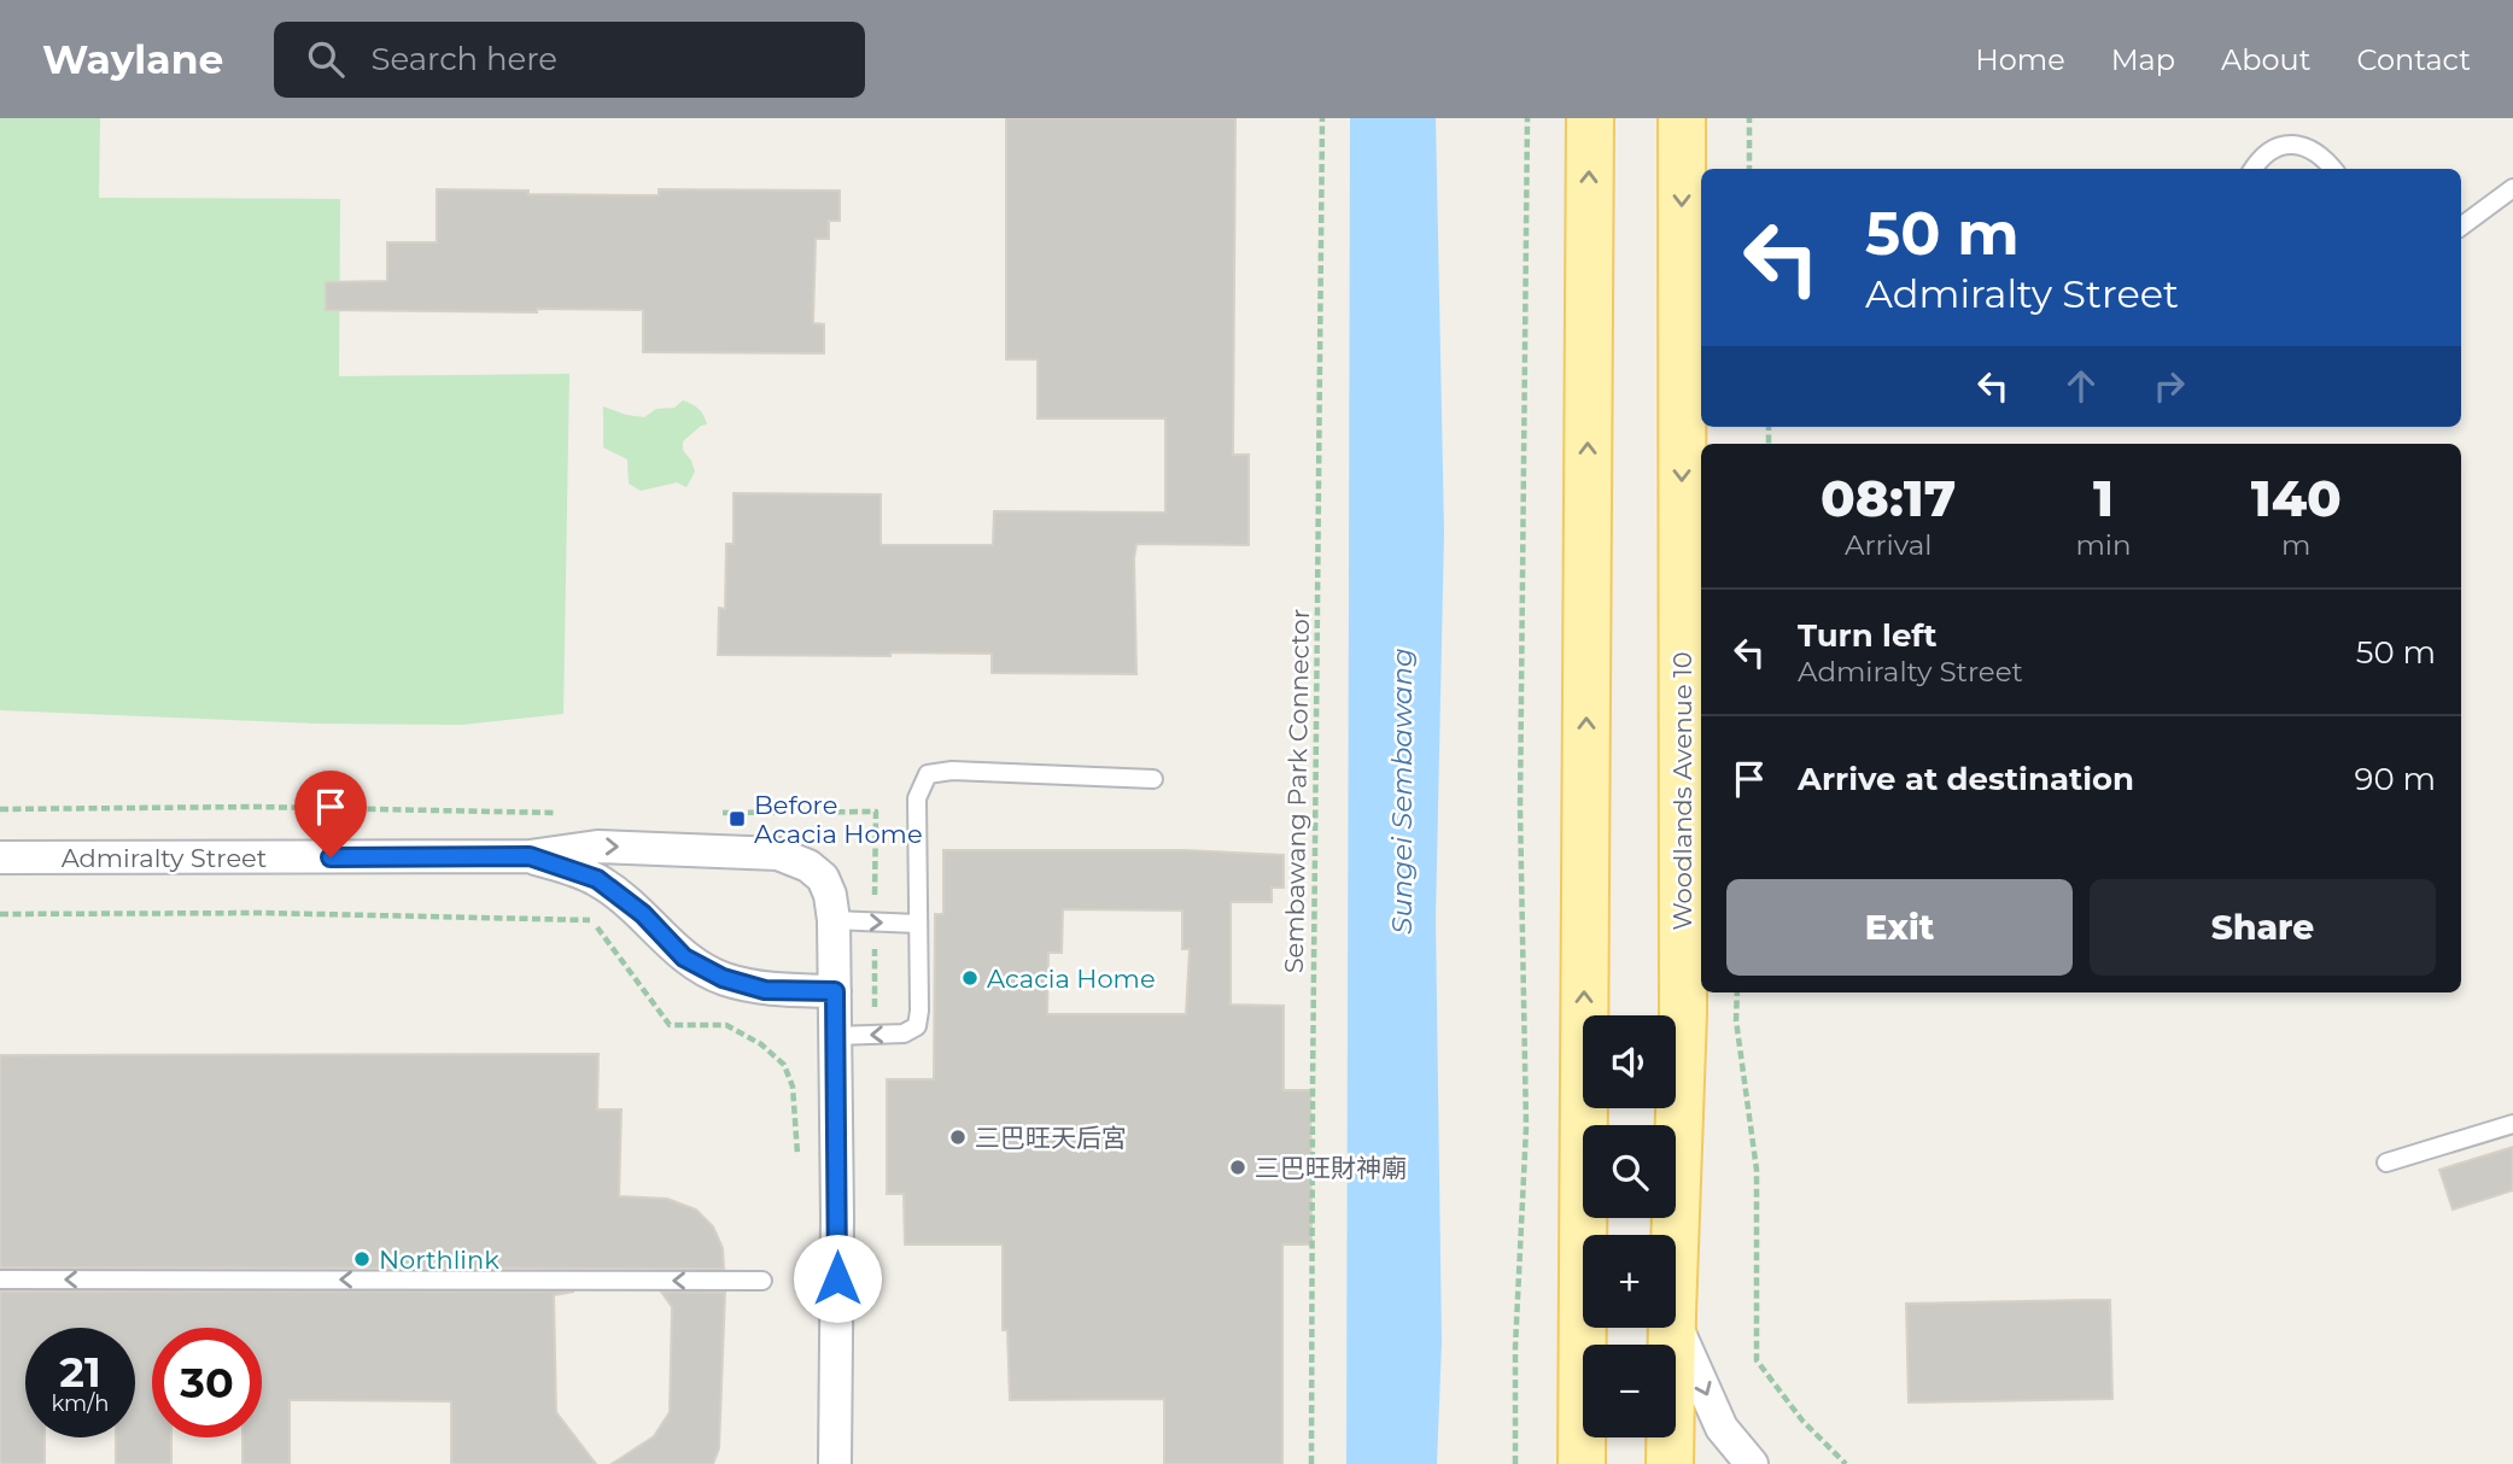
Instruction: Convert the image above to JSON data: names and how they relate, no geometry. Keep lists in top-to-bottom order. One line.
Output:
{"streets":{"main road":["Woodlands Avenue 10"],"street":["Admiralty Street"],"path":["Sembawang Park Connector"]},"water":["Sungei Sembawang"],"places":{"transit":["Before Acacia Home"],"other":["Acacia Home","三巴旺天后宮","三巴旺財神廟","Northlink"]},"page":{"header":"Waylane","search":"Search here","nav":["Home","Map","About","Contact"],"turn":["50 m","Admiralty Street"],"eta":["08:17","Arrival","1","min","140","m"],"list":[{"name":"Turn left","note":"Admiralty Street","value":"50 m"},{"name":"Arrive at destination","value":"90 m"}],"buttons":["Exit","Share"],"map_buttons":["+","−"],"speed":"21 km/h","limit":"30"}}
